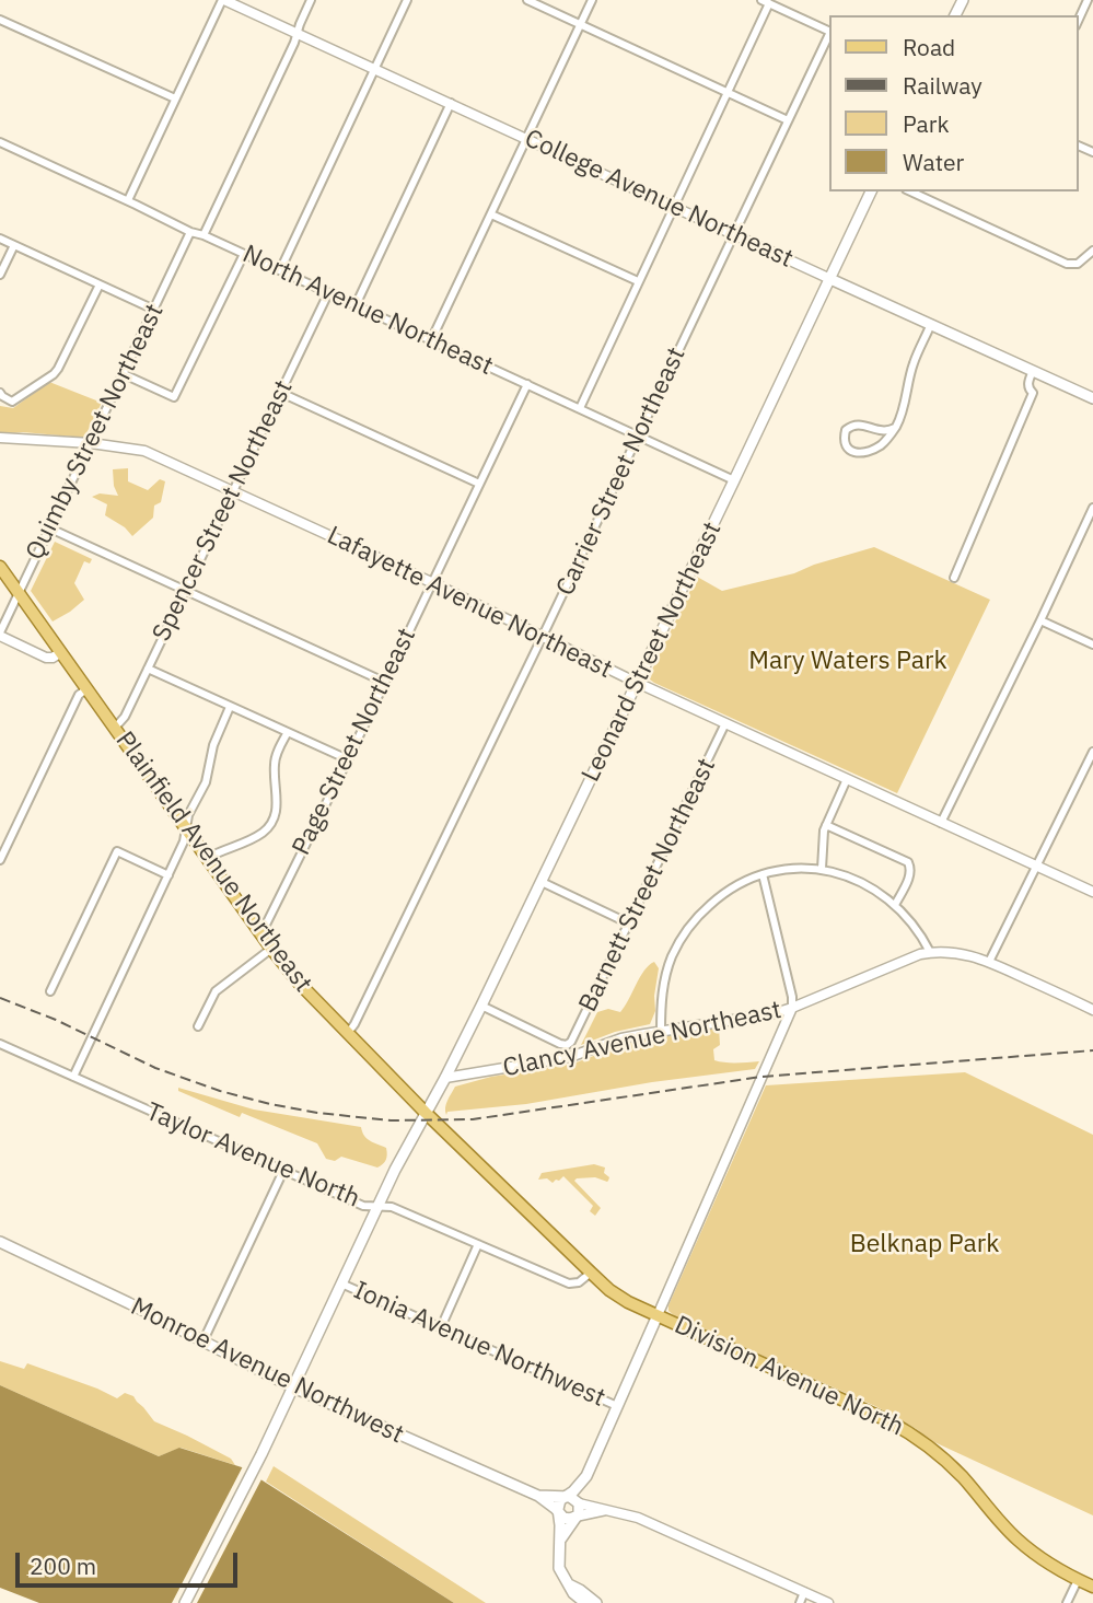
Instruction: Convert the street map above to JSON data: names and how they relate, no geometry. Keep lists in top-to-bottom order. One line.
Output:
{"streets":{"main road":["College Avenue Northeast","Leonard Street Northeast","Plainfield Avenue Northeast","Monroe Avenue Northwest","Division Avenue North"],"street":["North Avenue Northeast","Quimby Street Northeast","Carrier Street Northeast","Spencer Street Northeast","Lafayette Avenue Northeast","Page Street Northeast","Barnett Street Northeast","Clancy Avenue Northeast","Taylor Avenue North","Ionia Avenue Northwest"]},"crossings":[["College Avenue Northeast","Carrier Street Northeast"],["College Avenue Northeast","Leonard Street Northeast"],["North Avenue Northeast","Quimby Street Northeast"],["North Avenue Northeast","Carrier Street Northeast"],["North Avenue Northeast","Spencer Street Northeast"],["North Avenue Northeast","Leonard Street Northeast"],["North Avenue Northeast","Page Street Northeast"],["Quimby Street Northeast","Lafayette Avenue Northeast"],["Quimby Street Northeast","Plainfield Avenue Northeast"],["Carrier Street Northeast","Lafayette Avenue Northeast"],["Carrier Street Northeast","Plainfield Avenue Northeast"],["Spencer Street Northeast","Lafayette Avenue Northeast"],["Spencer Street Northeast","Plainfield Avenue Northeast"],["Lafayette Avenue Northeast","Leonard Street Northeast"],["Lafayette Avenue Northeast","Page Street Northeast"],["Lafayette Avenue Northeast","Barnett Street Northeast"],["Leonard Street Northeast","Plainfield Avenue Northeast"],["Leonard Street Northeast","Barnett Street Northeast"],["Leonard Street Northeast","Clancy Avenue Northeast"],["Leonard Street Northeast","Taylor Avenue North"],["Leonard Street Northeast","Ionia Avenue Northwest"],["Leonard Street Northeast","Monroe Avenue Northwest"],["Page Street Northeast","Plainfield Avenue Northeast"],["Plainfield Avenue Northeast","Taylor Avenue North"],["Plainfield Avenue Northeast","Division Avenue North"]],"parks":["Mary Waters Park","Belknap Park"],"legend":["Road","Railway","Park","Water"],"scale_bar":"200 m"}
